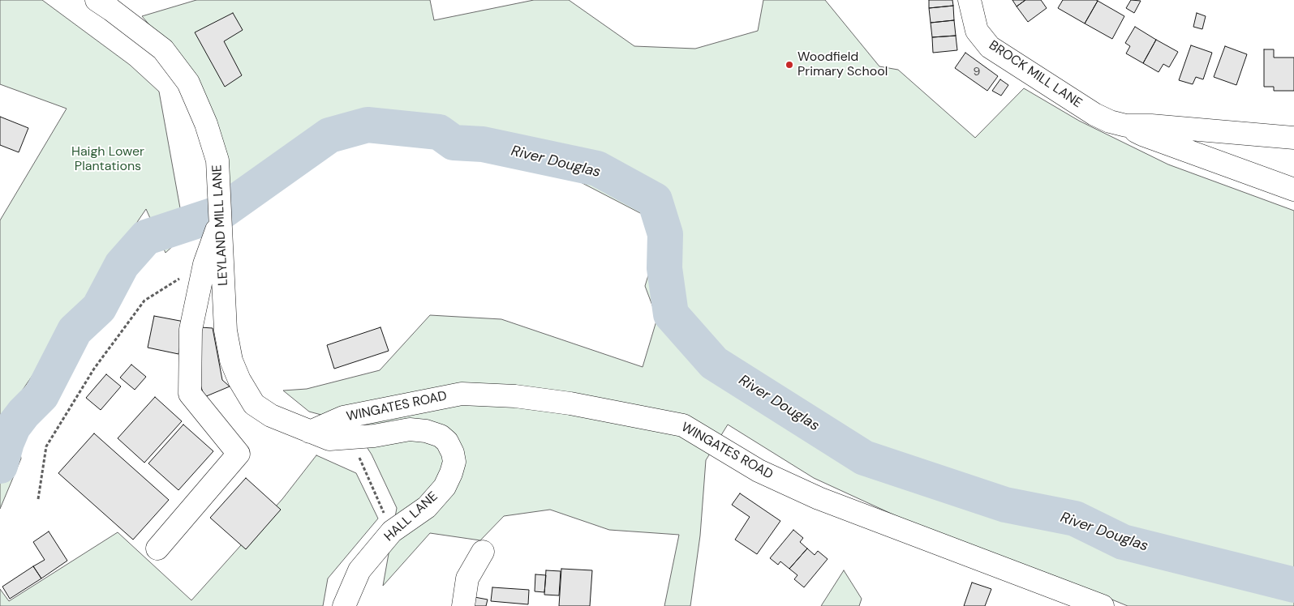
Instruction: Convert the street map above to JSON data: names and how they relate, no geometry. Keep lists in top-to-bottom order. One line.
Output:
{"streets":{"street":["BROCK MILL LANE","LEYLAND MILL LANE","WINGATES ROAD","HALL LANE"]},"crossings":[["LEYLAND MILL LANE","WINGATES ROAD"],["LEYLAND MILL LANE","HALL LANE"],["WINGATES ROAD","HALL LANE"]],"water":["River Douglas"],"parks":["Haigh Lower Plantations"],"places":["Woodfield Primary School"],"house_numbers":["9"]}
